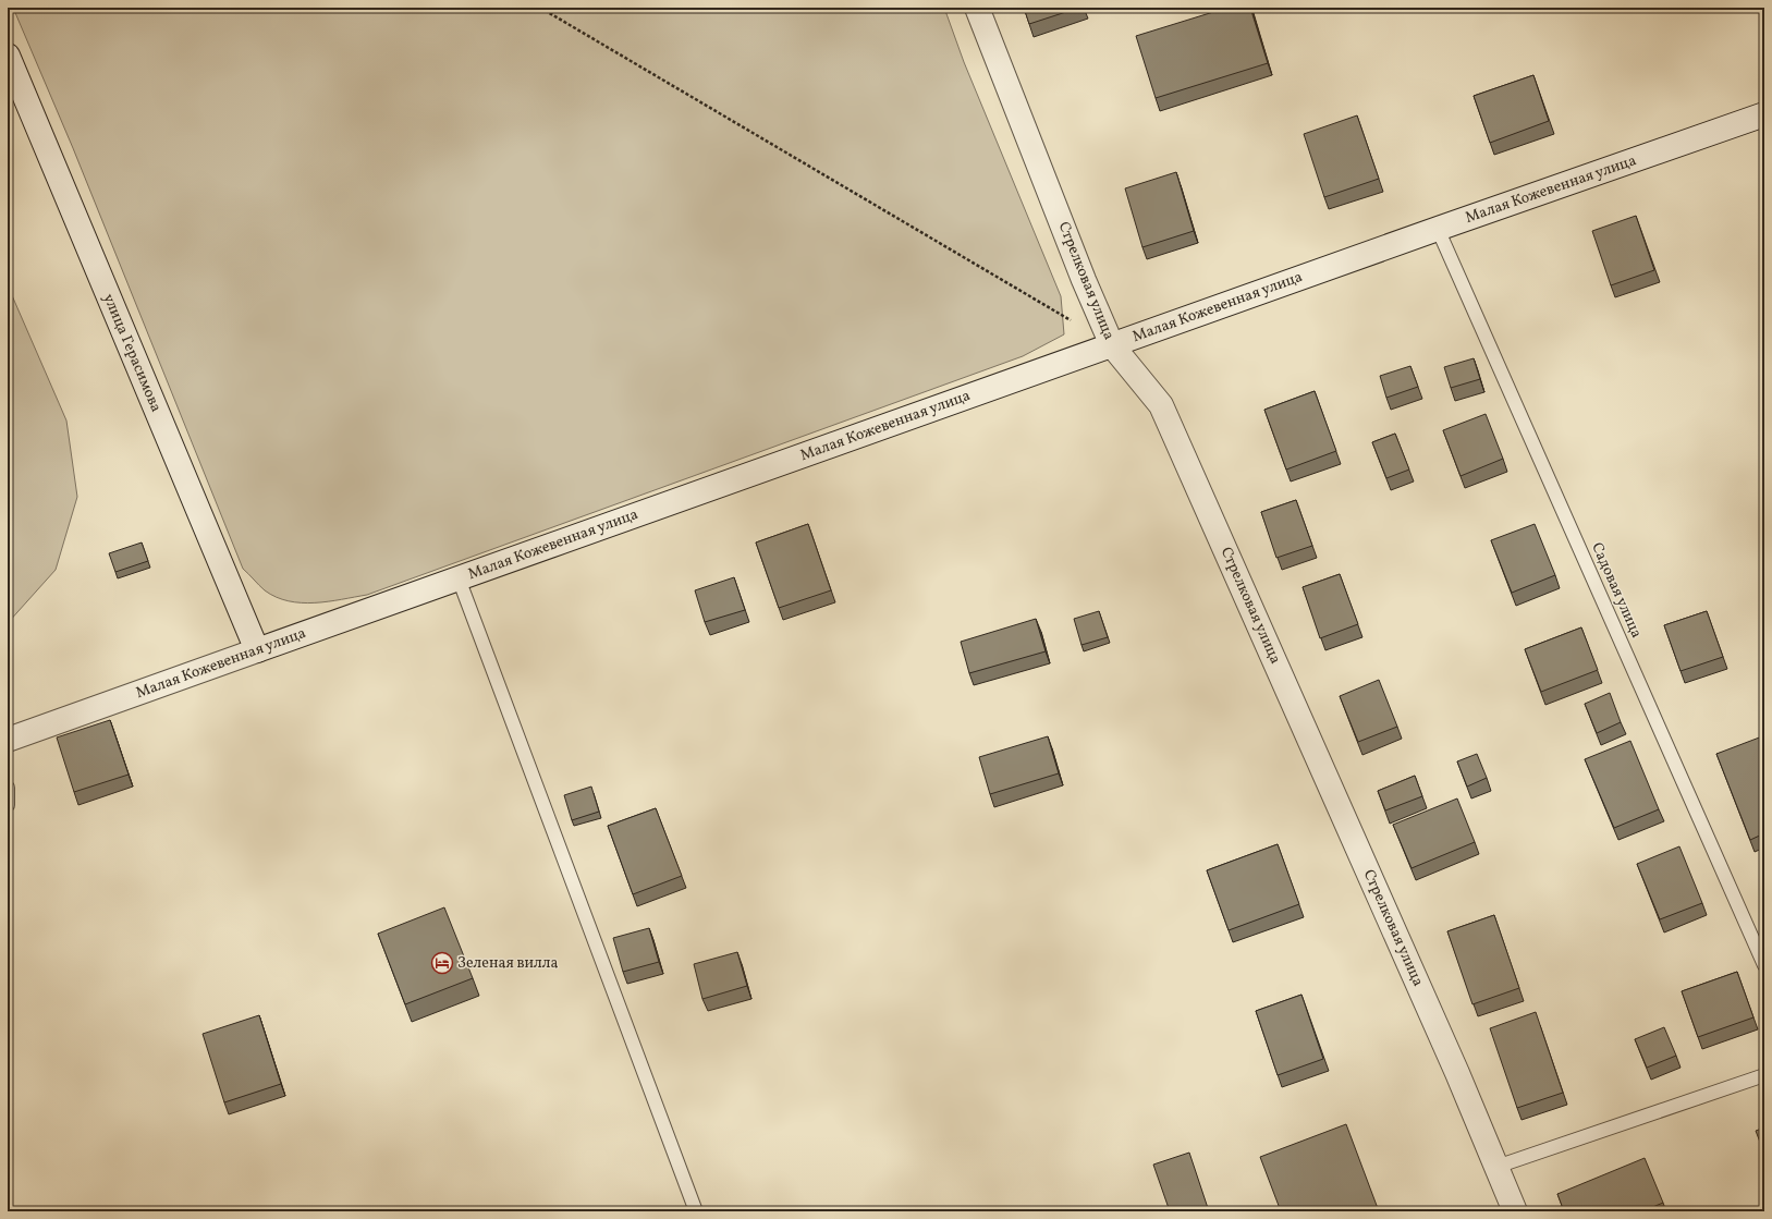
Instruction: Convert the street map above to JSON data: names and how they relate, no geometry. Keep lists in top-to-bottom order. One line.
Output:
{"streets":{"street":["Малая Кожевенная улица","Стрелковая улица","улица Герасимова"],"lane":["Садовая улица"]},"crossings":[["Малая Кожевенная улица","Стрелковая улица"],["Малая Кожевенная улица","улица Герасимова"],["Малая Кожевенная улица","Садовая улица"]],"places":{"hotel":["Зеленая вилла"]}}
